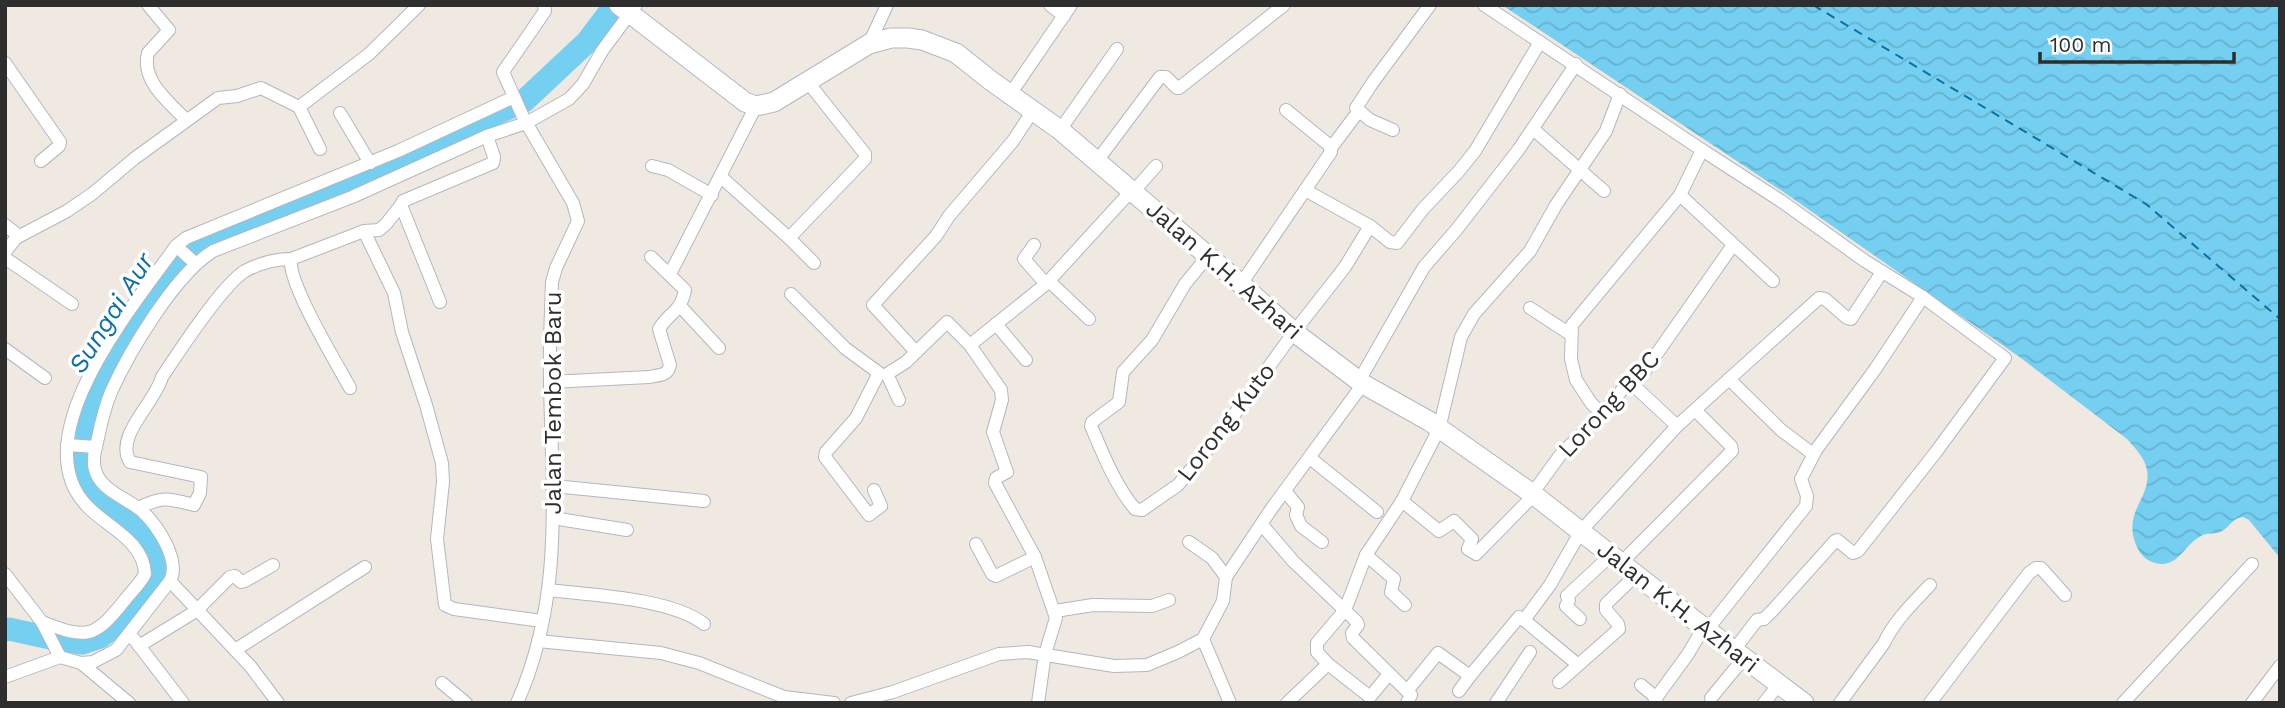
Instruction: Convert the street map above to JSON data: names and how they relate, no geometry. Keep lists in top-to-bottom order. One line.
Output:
{"streets":{"street":["Jalan K.H. Azhari","Jalan Tembok Baru","Lorong BBC","Lorong Kuto"]},"crossings":[["Jalan K.H. Azhari","Lorong BBC"],["Jalan K.H. Azhari","Lorong Kuto"]],"water":["Sungai Aur"],"scale_bar":"100 m"}
